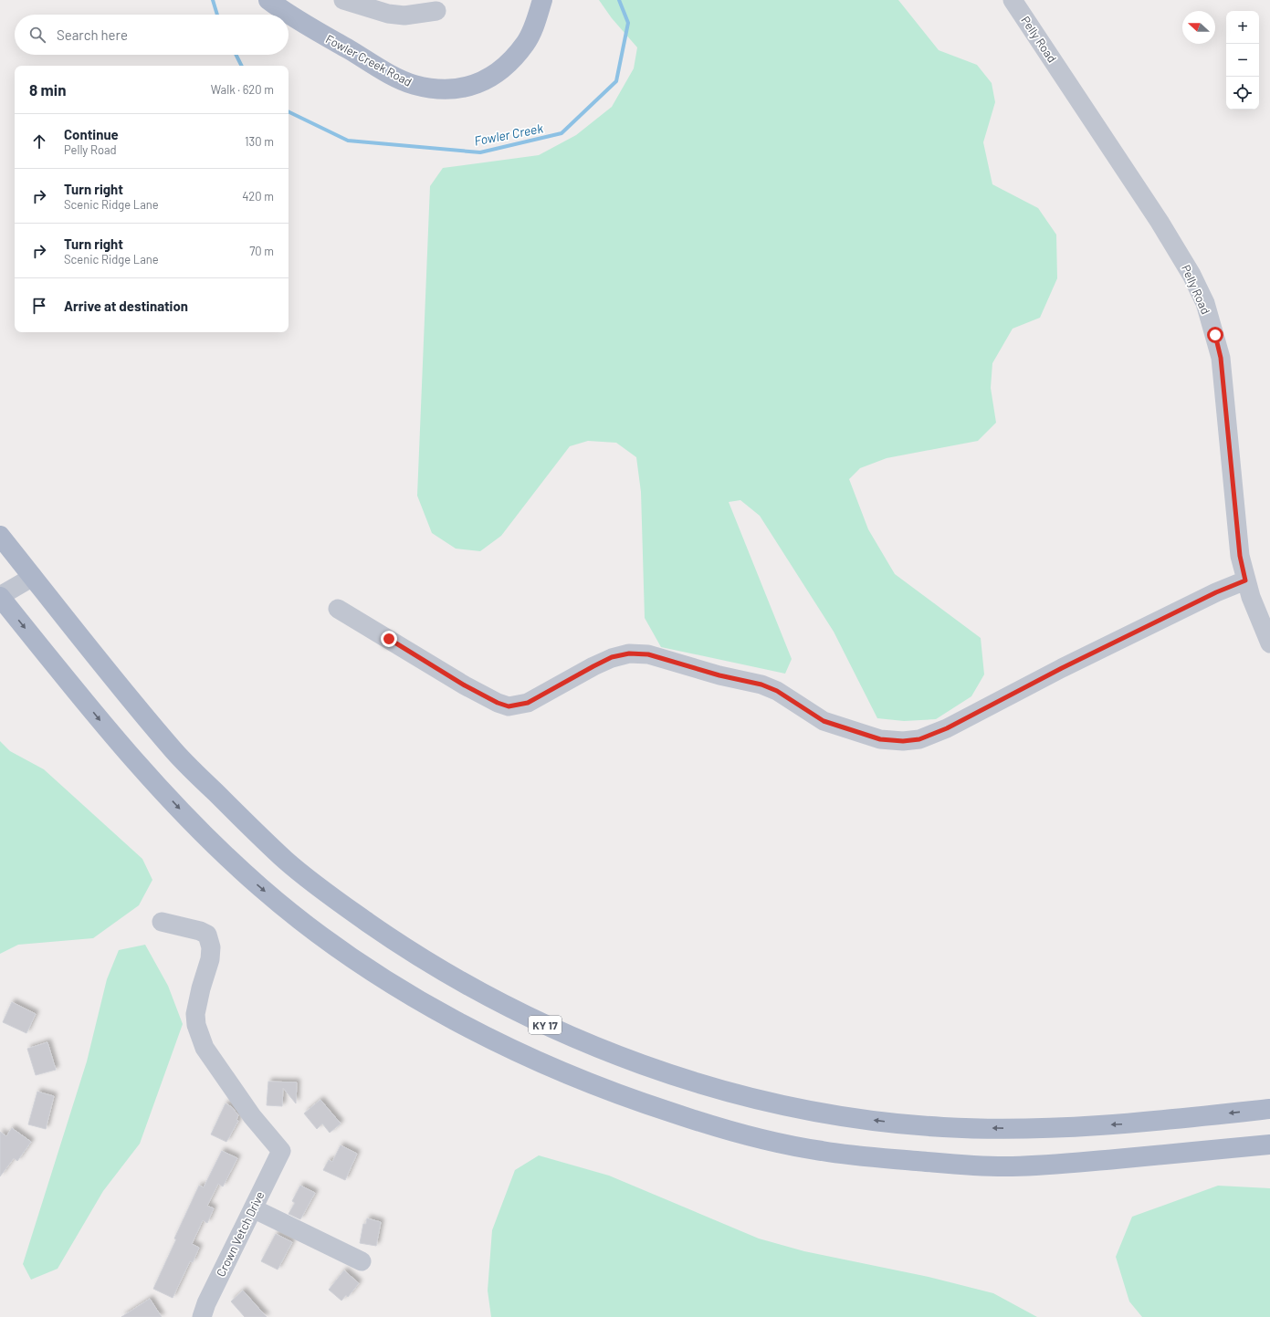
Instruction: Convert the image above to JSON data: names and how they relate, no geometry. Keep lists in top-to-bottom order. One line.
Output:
{"streets":{"main road":["Fowler Creek Road","KY 17"],"street":["Pelly Road","Crown Vetch Drive"]},"water":["Fowler Creek"],"north":"left","page":{"map_buttons":["+","−"],"search":"Search here","heading":["8 min","Walk · 620 m"],"list":[["Continue","Pelly Road","130 m"],["Turn right","Scenic Ridge Lane","420 m"],["Turn right","Scenic Ridge Lane","70 m"],"Arrive at destination"]}}
